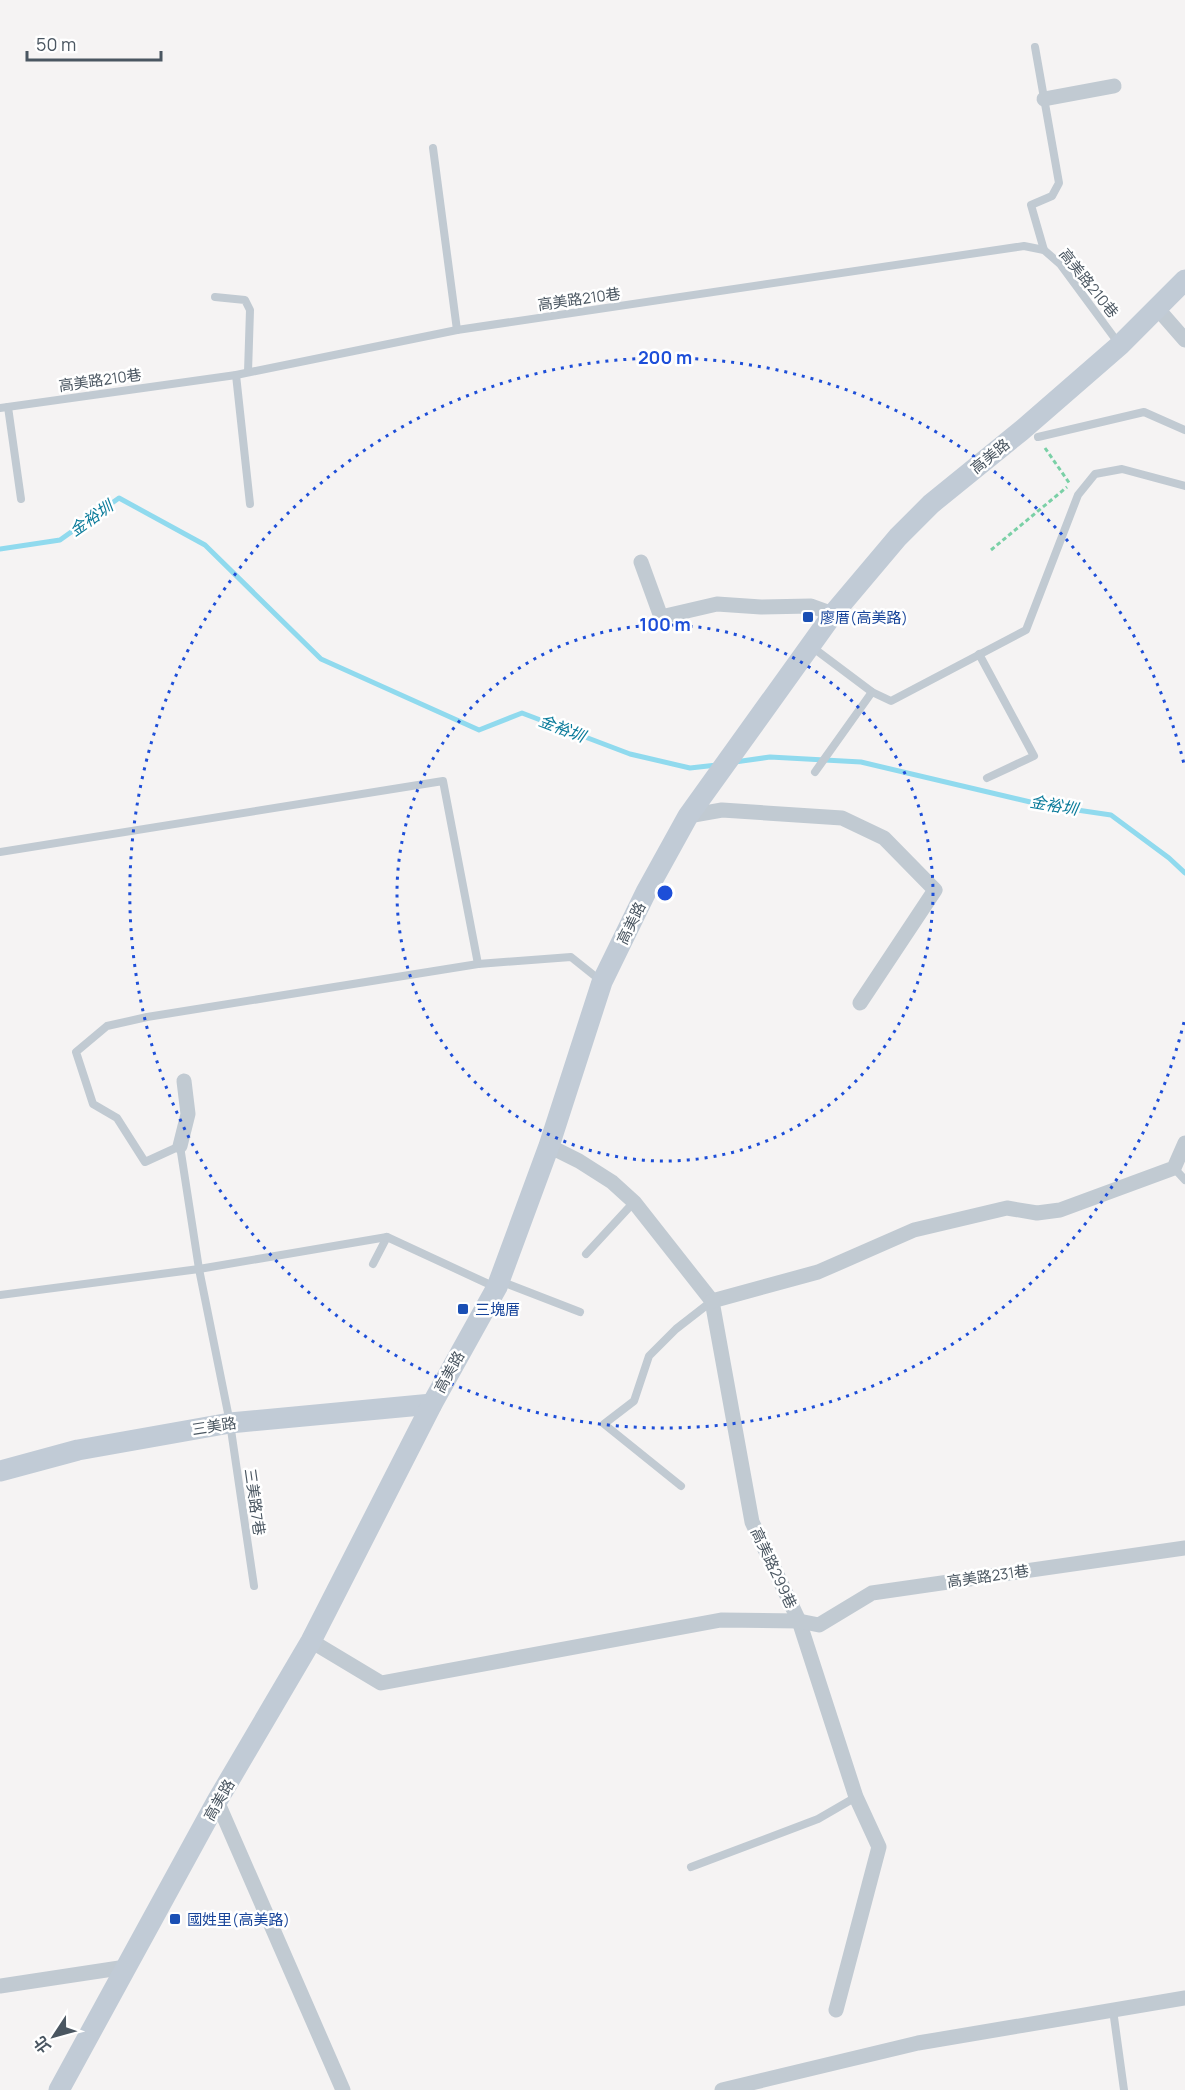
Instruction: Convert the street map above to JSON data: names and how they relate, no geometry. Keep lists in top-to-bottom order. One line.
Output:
{"streets":{"street":["高美路","三美路","高美路299巷","高美路231巷"],"lane":["高美路210巷","三美路7巷"]},"crossings":[["高美路210巷","高美路"],["高美路","三美路"],["高美路","高美路299巷"],["高美路","高美路231巷"],["三美路","三美路7巷"],["高美路299巷","高美路231巷"]],"water":["金裕圳"],"places":{"transit":["廖厝(高美路)","三塊厝","國姓里(高美路)"]},"scale_bar":"50 m","north":"bottom left","rings":["200 m","100 m"]}
